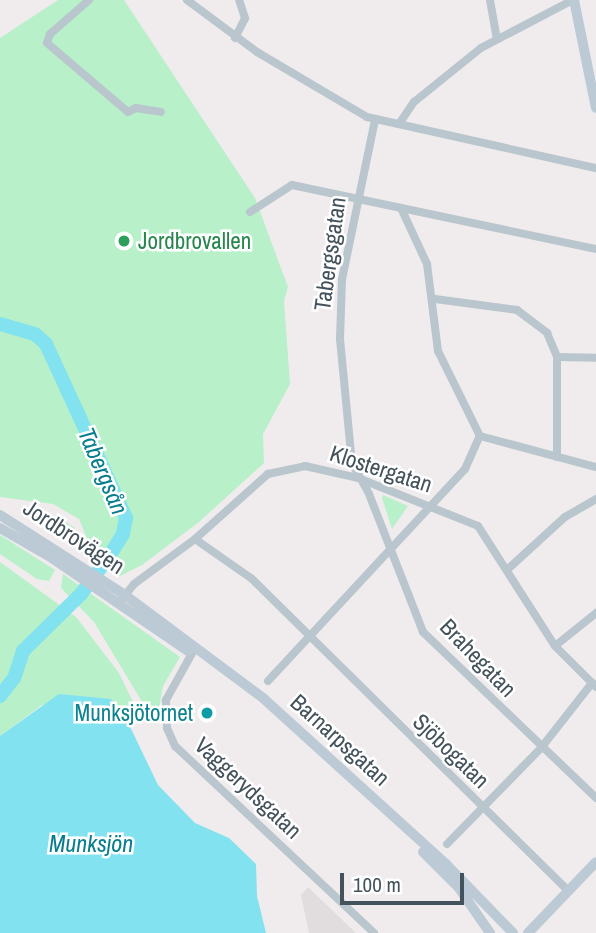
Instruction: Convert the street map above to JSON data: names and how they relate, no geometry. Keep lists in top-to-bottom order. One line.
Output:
{"streets":{"main road":["Jordbrovägen","Barnarpsgatan"],"street":["Tabergsgatan","Klostergatan","Brahegatan","Sjöbogatan","Vaggerydsgatan"]},"crossings":[["Tabergsgatan","Klostergatan"],["Tabergsgatan","Brahegatan"],["Klostergatan","Jordbrovägen"],["Klostergatan","Brahegatan"],["Klostergatan","Barnarpsgatan"],["Klostergatan","Sjöbogatan"],["Jordbrovägen","Barnarpsgatan"],["Barnarpsgatan","Vaggerydsgatan"]],"water":["Tabergsån","Munksjön"],"places":["Jordbrovallen","Munksjötornet"],"scale_bar":"100 m"}
